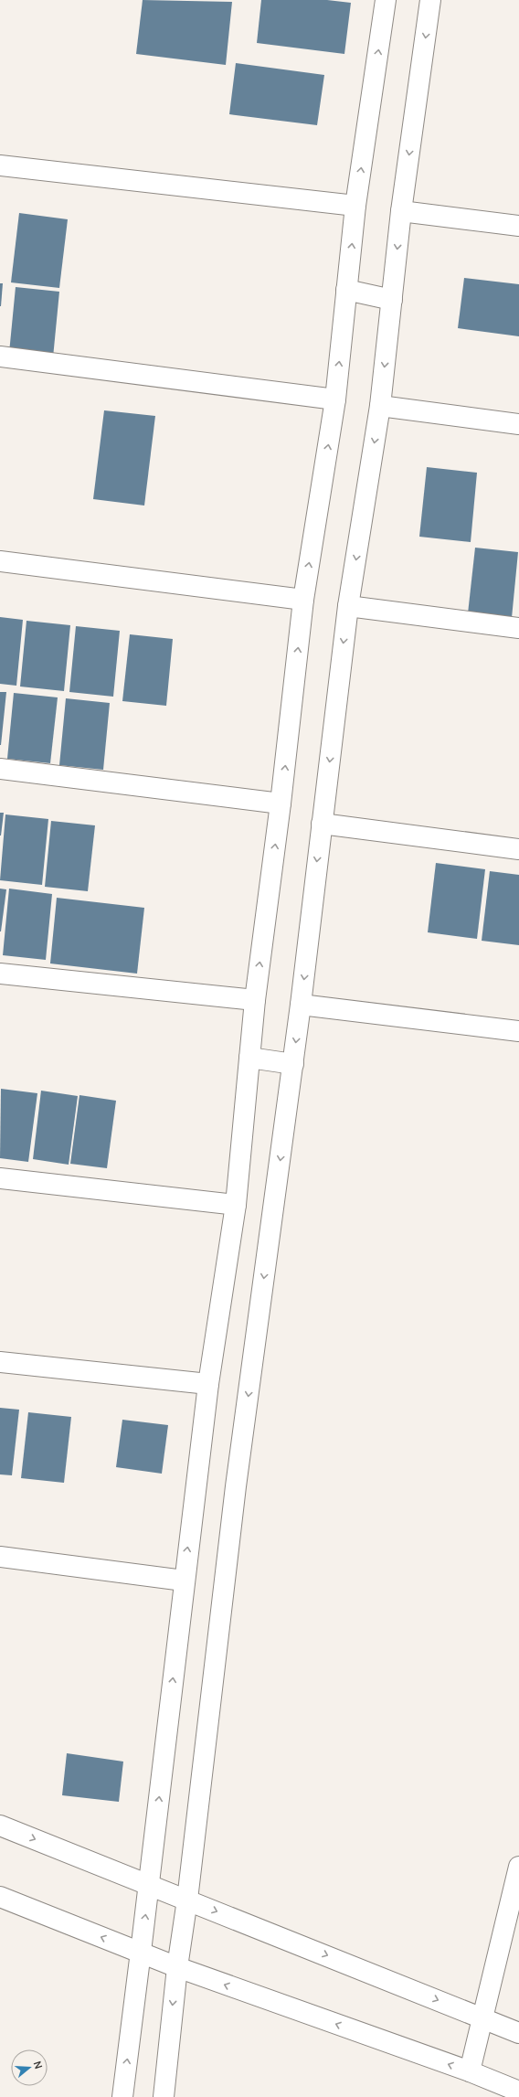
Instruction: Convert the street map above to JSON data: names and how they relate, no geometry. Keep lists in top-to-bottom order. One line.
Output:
{"north":"right"}
